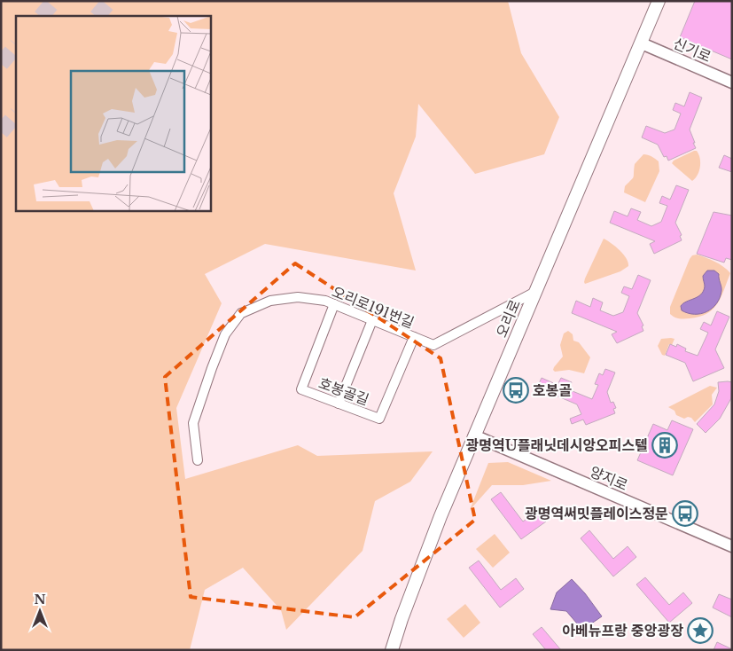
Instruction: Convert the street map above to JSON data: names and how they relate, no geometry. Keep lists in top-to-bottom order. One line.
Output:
{"streets":{"main road":["오리로"],"street":["신기로","오리로191번길","호봉골길","양지로"]},"crossings":[["신기로","오리로"],["오리로191번길","오리로"],["오리로191번길","호봉골길"],["오리로","양지로"]],"places":{"bus stop":["호봉골","광명역써밋플레이스정문"],"building":["광명역U플래닛데시앙오피스텔"],"place":["아베뉴프랑 중앙광장"]},"north":"top"}
